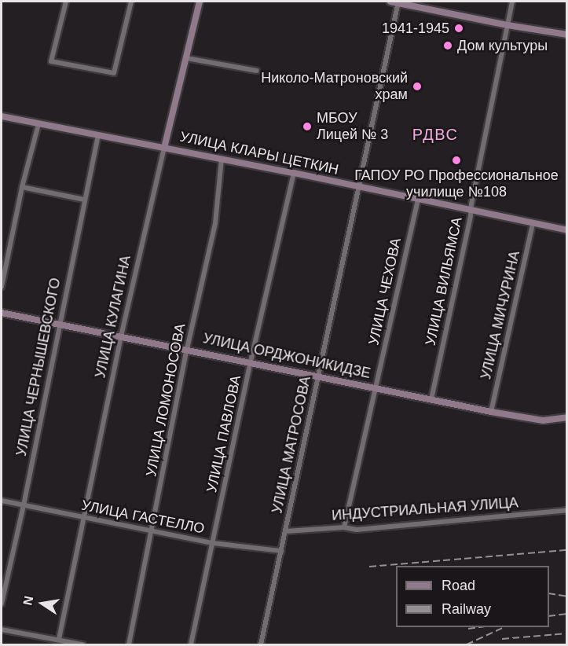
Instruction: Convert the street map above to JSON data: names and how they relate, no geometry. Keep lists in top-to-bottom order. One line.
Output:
{"streets":{"street":["УЛИЦА КЛАРЫ ЦЕТКИН","УЛИЦА ВИЛЬЯМСА","УЛИЦА ЧЕХОВА","УЛИЦА МИЧУРИНА","УЛИЦА КУЛАГИНА","УЛИЦА ОРДЖОНИКИДЗЕ","УЛИЦА ЧЕРНЫШЕВСКОГО","УЛИЦА ЛОМОНОСОВА","УЛИЦА ПАВЛОВА","УЛИЦА МАТРОСОВА","ИНДУСТРИАЛЬНАЯ УЛИЦА","УЛИЦА ГАСТЕЛЛО"]},"crossings":[["УЛИЦА КЛАРЫ ЦЕТКИН","УЛИЦА ВИЛЬЯМСА"],["УЛИЦА КЛАРЫ ЦЕТКИН","УЛИЦА ЧЕХОВА"],["УЛИЦА КЛАРЫ ЦЕТКИН","УЛИЦА МИЧУРИНА"],["УЛИЦА КЛАРЫ ЦЕТКИН","УЛИЦА КУЛАГИНА"],["УЛИЦА КЛАРЫ ЦЕТКИН","УЛИЦА ЧЕРНЫШЕВСКОГО"],["УЛИЦА КЛАРЫ ЦЕТКИН","УЛИЦА ЛОМОНОСОВА"],["УЛИЦА КЛАРЫ ЦЕТКИН","УЛИЦА ПАВЛОВА"],["УЛИЦА КЛАРЫ ЦЕТКИН","УЛИЦА МАТРОСОВА"],["УЛИЦА ВИЛЬЯМСА","УЛИЦА ОРДЖОНИКИДЗЕ"],["УЛИЦА ЧЕХОВА","УЛИЦА ОРДЖОНИКИДЗЕ"],["УЛИЦА ЧЕХОВА","ИНДУСТРИАЛЬНАЯ УЛИЦА"],["УЛИЦА МИЧУРИНА","УЛИЦА ОРДЖОНИКИДЗЕ"],["УЛИЦА КУЛАГИНА","УЛИЦА ОРДЖОНИКИДЗЕ"],["УЛИЦА КУЛАГИНА","УЛИЦА ГАСТЕЛЛО"],["УЛИЦА ОРДЖОНИКИДЗЕ","УЛИЦА ЧЕРНЫШЕВСКОГО"],["УЛИЦА ОРДЖОНИКИДЗЕ","УЛИЦА ЛОМОНОСОВА"],["УЛИЦА ОРДЖОНИКИДЗЕ","УЛИЦА ПАВЛОВА"],["УЛИЦА ОРДЖОНИКИДЗЕ","УЛИЦА МАТРОСОВА"],["УЛИЦА ЧЕРНЫШЕВСКОГО","УЛИЦА ГАСТЕЛЛО"],["УЛИЦА ЛОМОНОСОВА","УЛИЦА ГАСТЕЛЛО"],["УЛИЦА ПАВЛОВА","УЛИЦА ГАСТЕЛЛО"],["УЛИЦА МАТРОСОВА","ИНДУСТРИАЛЬНАЯ УЛИЦА"],["УЛИЦА МАТРОСОВА","УЛИЦА ГАСТЕЛЛО"]],"districts":["РДВС"],"places":["1941-1945","Дом культуры","Николо-Матроновский храм","МБОУ Лицей № 3","ГАПОУ РО Профессиональное училище №108"],"legend":["Road","Railway"],"north":"left"}
